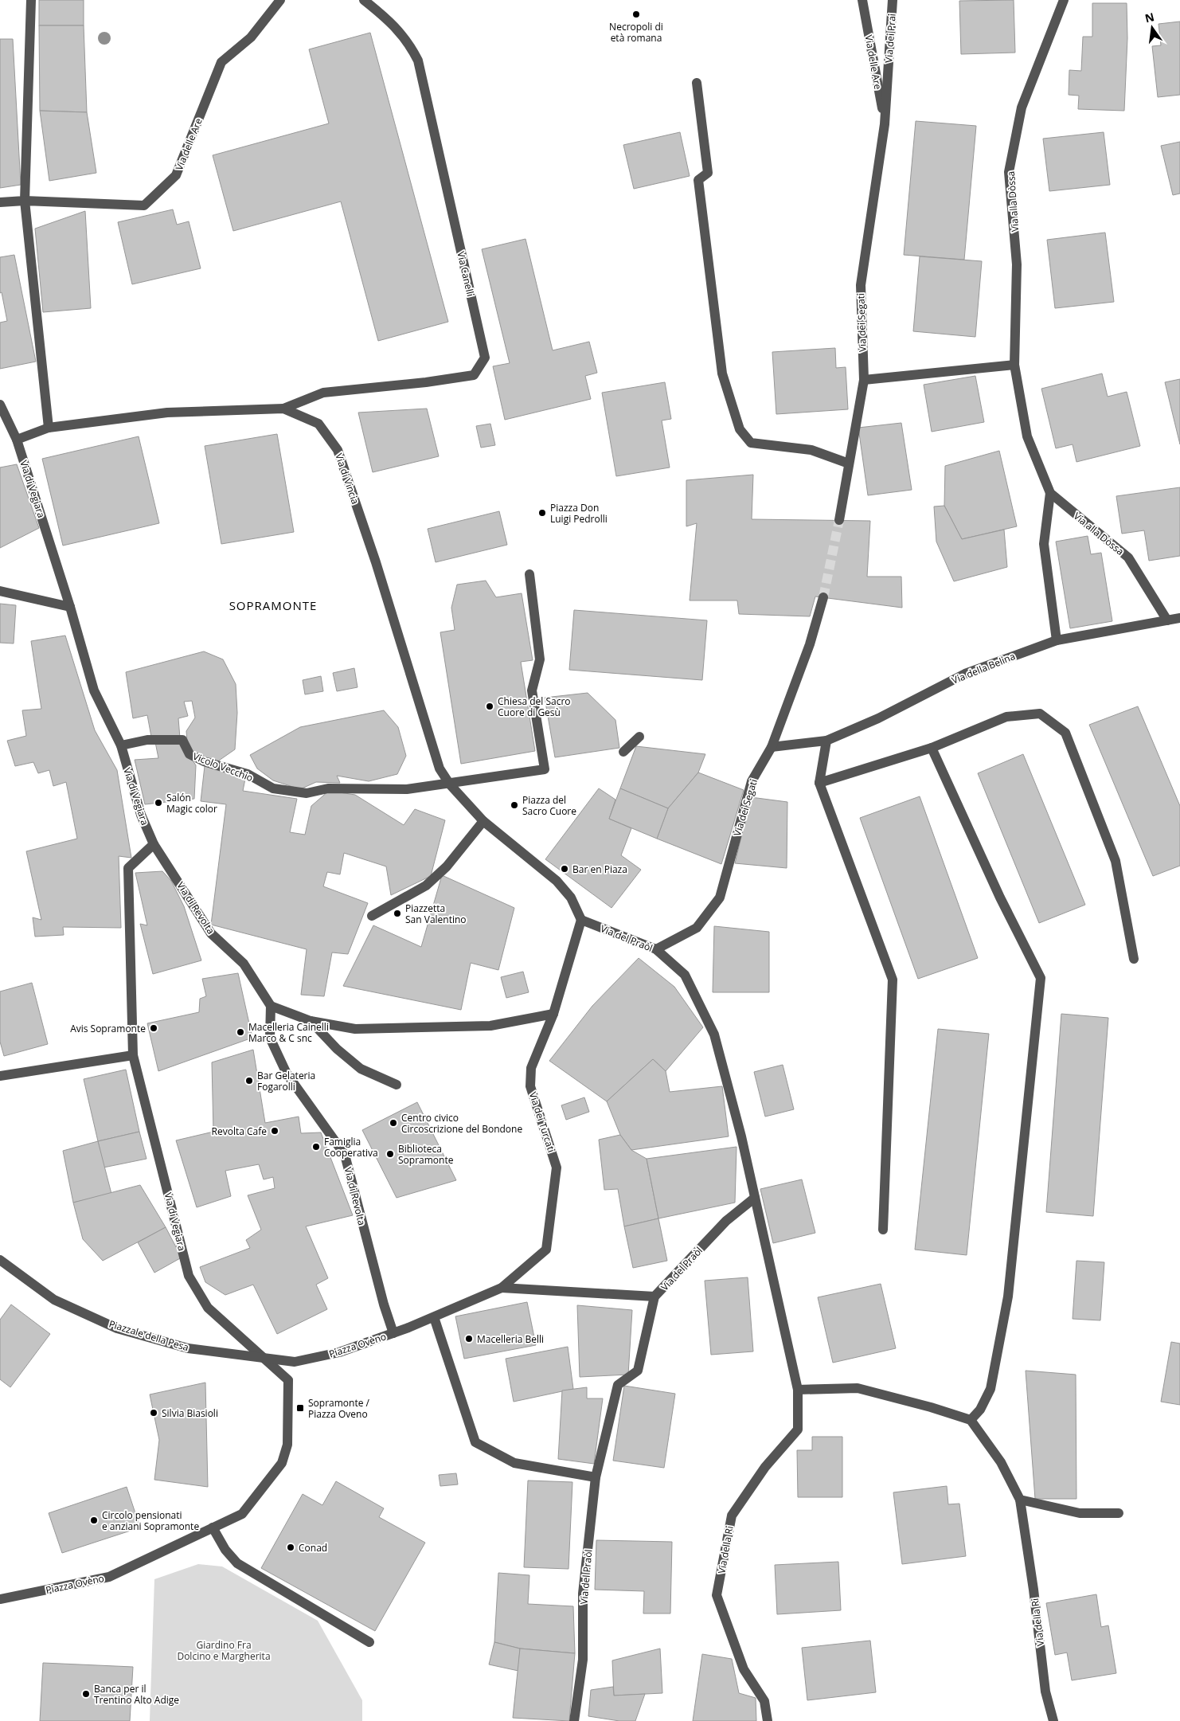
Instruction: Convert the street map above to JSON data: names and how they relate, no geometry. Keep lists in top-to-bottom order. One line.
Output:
{"streets":{"street":["Via dei Prai","Via delle Are","Via alla Dòssa","Via Canelli","Via dei Segati","Via di Vincia","Via di Vegiara","Via della Belina","Vicolo Vecchio","Via di Revolta","Via del Praòl","Via dei Turcati","Piazzale della Pesa","Piazza Ovèno","Via della Ri"]},"crossings":[["Via dei Prai","Via delle Are"],["Via dei Prai","Via dei Segati"],["Via delle Are","Via dei Segati"],["Via alla Dòssa","Via della Belina"],["Via Canelli","Via di Vincia"],["Via dei Segati","Via della Belina"],["Via dei Segati","Via del Praòl"],["Via di Vincia","Via di Vegiara"],["Via di Vincia","Vicolo Vecchio"],["Via di Vegiara","Vicolo Vecchio"],["Via di Vegiara","Via di Revolta"],["Via di Vegiara","Piazzale della Pesa"],["Via di Vegiara","Piazza Ovèno"],["Via di Revolta","Piazza Ovèno"],["Via del Praòl","Via dei Turcati"],["Via del Praòl","Via della Ri"],["Via dei Turcati","Piazza Ovèno"],["Piazzale della Pesa","Piazza Ovèno"]],"districts":["SOPRAMONTE"],"parks":["Giardino Fra Dolcino e Margherita"],"places":{"other":["Necropoli di età romana","Piazza Don Luigi Pedrolli","Chiesa del Sacro Cuore di Gesù","Salón Magic color","Piazza del Sacro Cuore","Bar en Piaza","Piazzetta San Valentino","Avis Sopramonte","Macelleria Cainelli Marco & C snc","Bar Gelateria Fogarolli","Centro civico Circoscrizione del Bondone","Revolta Cafe","Famiglia Cooperativa","Biblioteca Sopramonte","Macelleria Belli","Silvia Biasioli","Circolo pensionati e anziani Sopramonte","Conad","Banca per il Trentino Alto Adige"],"transit":["Sopramonte / Piazza Oveno"]},"north":"top"}
